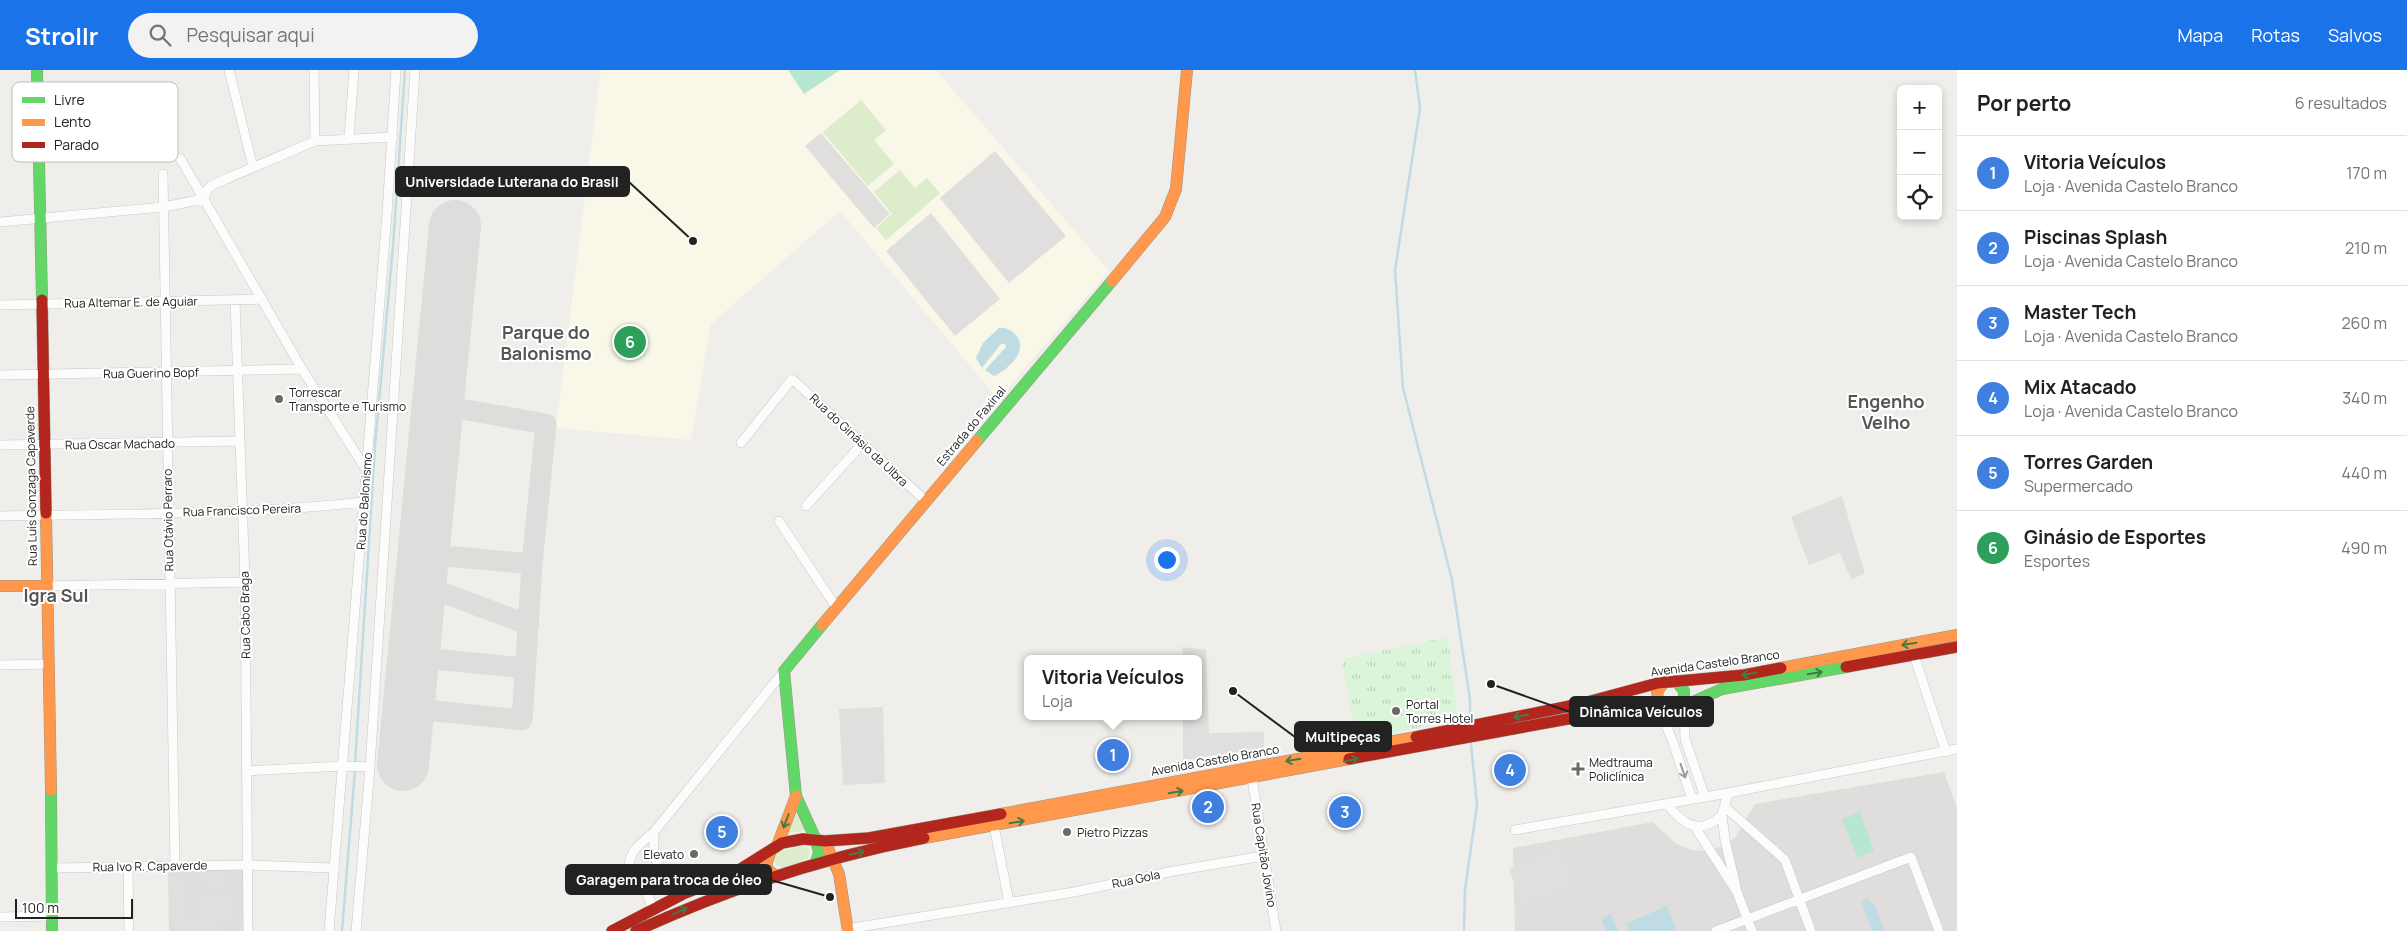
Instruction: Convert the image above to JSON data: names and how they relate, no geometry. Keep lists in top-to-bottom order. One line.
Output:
{"streets":{"main road":["Estrada do Faxinal","Rua Luís Gonzaga Capaverde","Avenida Castelo Branco"],"street":["Rua Altemar E. de Aguiar","Rua Guerino Bopf","Rua do Ginásio da Ulbra","Rua Oscar Machado","Rua do Balonismo","Rua Francisco Pereira","Rua Otávio Perraro","Rua Cabo Braga","Rua Capitão Jovino","Rua Ivo R. Capaverde","Rua Gola"]},"crossings":[["Rua Altemar E. de Aguiar","Rua Luís Gonzaga Capaverde"],["Rua Altemar E. de Aguiar","Rua Otávio Perraro"],["Rua Altemar E. de Aguiar","Rua Cabo Braga"],["Rua Guerino Bopf","Rua Luís Gonzaga Capaverde"],["Rua Guerino Bopf","Rua Otávio Perraro"],["Rua Guerino Bopf","Rua Cabo Braga"],["Estrada do Faxinal","Rua do Ginásio da Ulbra"],["Rua Oscar Machado","Rua Luís Gonzaga Capaverde"],["Rua Oscar Machado","Rua Otávio Perraro"],["Rua Oscar Machado","Rua Cabo Braga"],["Rua Luís Gonzaga Capaverde","Rua Francisco Pereira"],["Rua Luís Gonzaga Capaverde","Rua Ivo R. Capaverde"],["Rua do Balonismo","Rua Francisco Pereira"],["Rua do Balonismo","Rua Ivo R. Capaverde"],["Rua Francisco Pereira","Rua Otávio Perraro"],["Rua Francisco Pereira","Rua Cabo Braga"],["Rua Otávio Perraro","Rua Ivo R. Capaverde"],["Rua Cabo Braga","Rua Ivo R. Capaverde"],["Avenida Castelo Branco","Rua Capitão Jovino"],["Rua Capitão Jovino","Rua Gola"]],"districts":["Parque do Balonismo","Engenho Velho","Igra Sul"],"places":{"other":["Universidade Luterana do Brasil","Torrescar Transporte e Turismo","Dinâmica Veículos","Multipeças","Portal Torres Hotel","Pietro Pizzas","Elevato","Garagem para troca de óleo"],"health":["Medtrauma Policlínica"]},"legend":["Livre","Lento","Parado"],"scale_bar":"100 m","page":{"header":"Strollr","search":"Pesquisar aqui","nav":["Mapa","Rotas","Salvos"],"heading":["Por perto","6 resultados"],"map_buttons":["+","−"],"list":[{"mark":"1","name":"Vitoria Veículos","note":"Loja · Avenida Castelo Branco","value":"170 m"},{"mark":"2","name":"Piscinas Splash","note":"Loja · Avenida Castelo Branco","value":"210 m"},{"mark":"3","name":"Master Tech","note":"Loja · Avenida Castelo Branco","value":"260 m"},{"mark":"4","name":"Mix Atacado","note":"Loja · Avenida Castelo Branco","value":"340 m"},{"mark":"5","name":"Torres Garden","note":"Supermercado","value":"440 m"},{"mark":"6","name":"Ginásio de Esportes","note":"Esportes","value":"490 m"}],"pins":["6","1","4","2","3","5"],"popup":["Vitoria Veículos","Loja"],"scale":"100 m"}}
